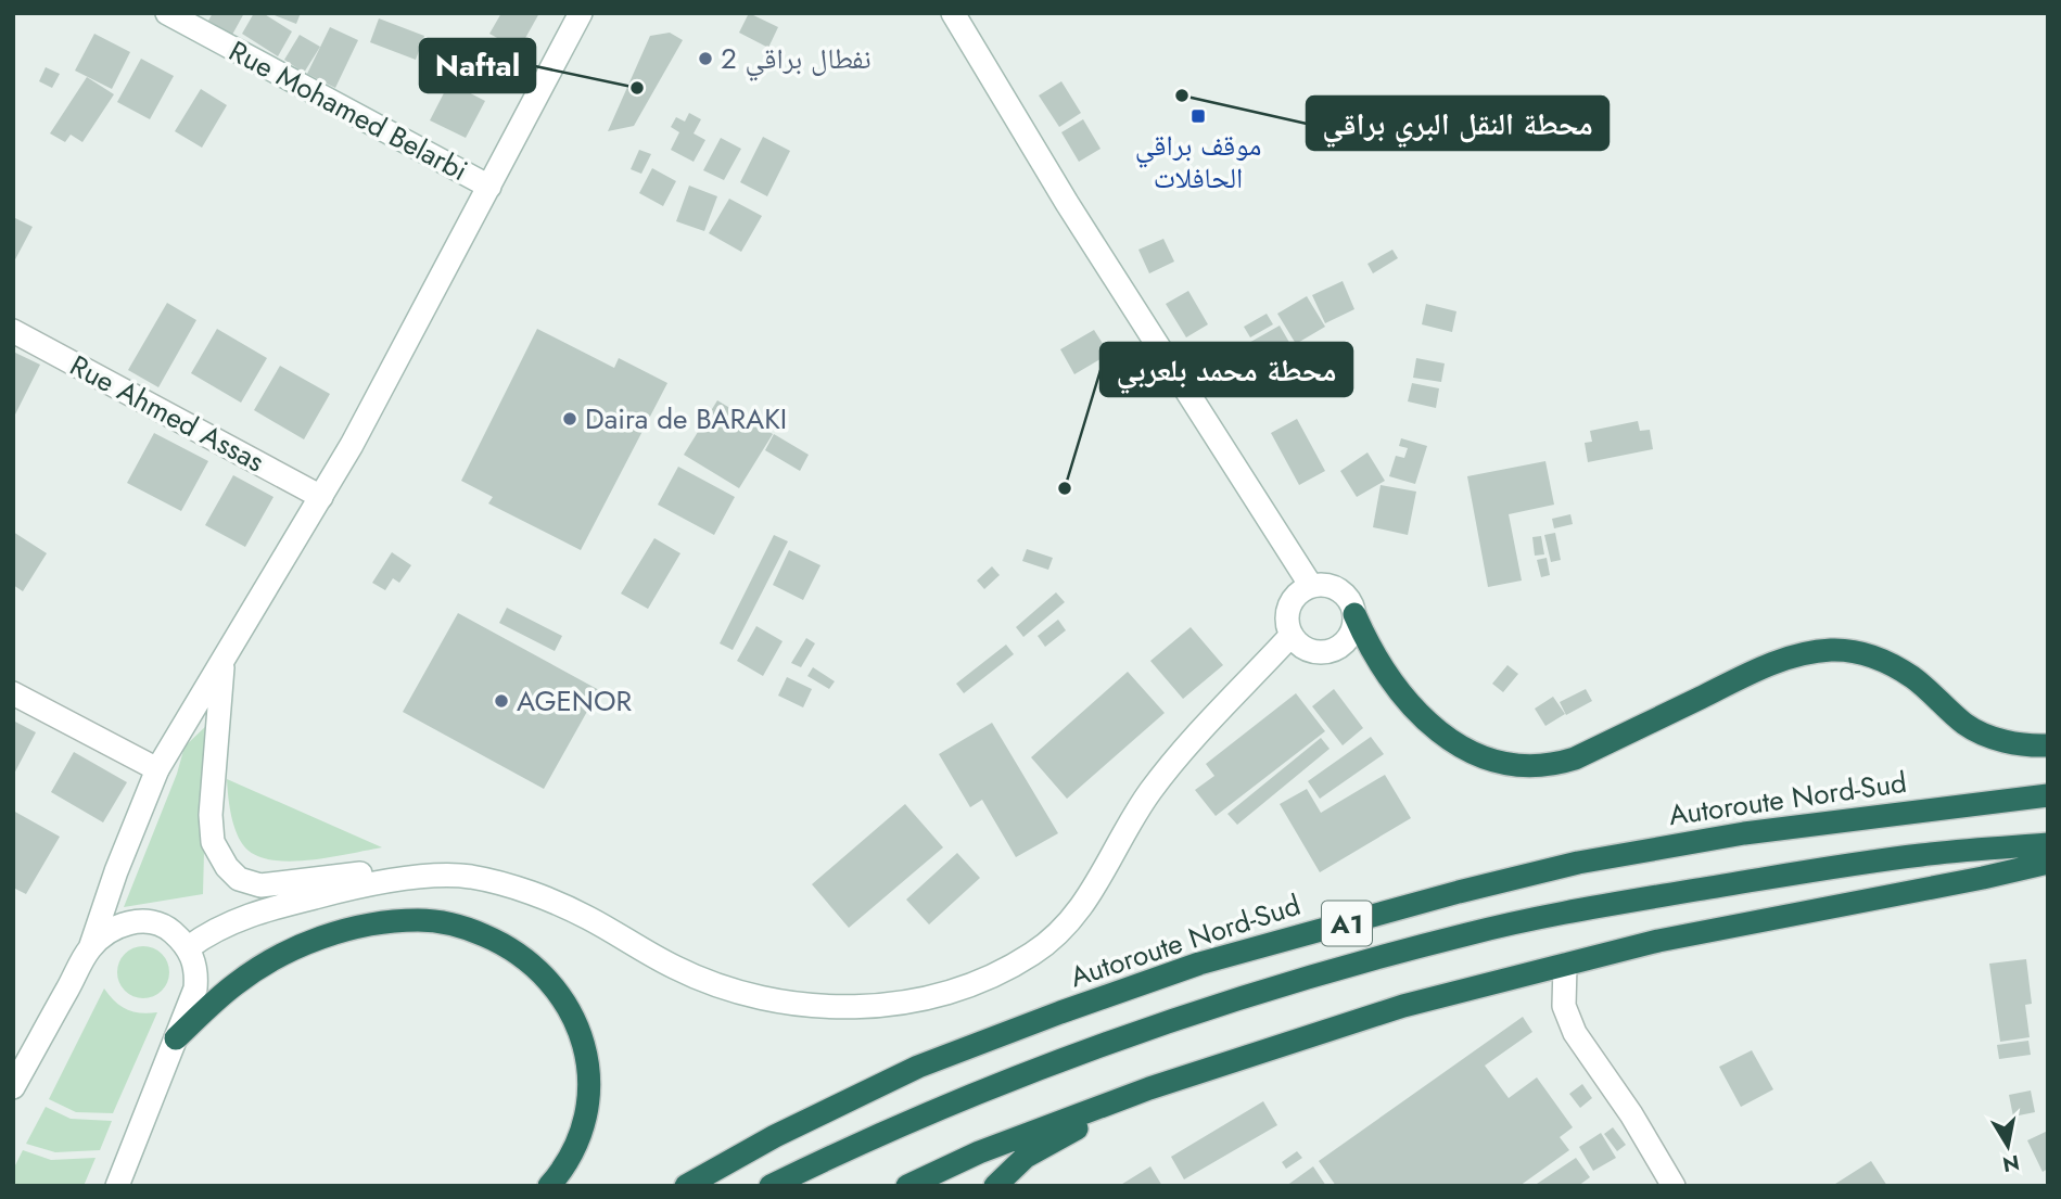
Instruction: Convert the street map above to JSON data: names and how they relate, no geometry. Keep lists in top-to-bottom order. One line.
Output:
{"streets":{"highway":["Autoroute Nord-Sud","A1"],"main road":["Rue Mohamed Belarbi","Rue Ahmed Assas"]},"places":{"other":["نفطال براقي 2","Naftal","محطة النقل البري براقي","Daira de BARAKI","محطة محمد بلعربي","AGENOR"],"transit":["موقف براقي الحافلات"]},"north":"bottom"}
